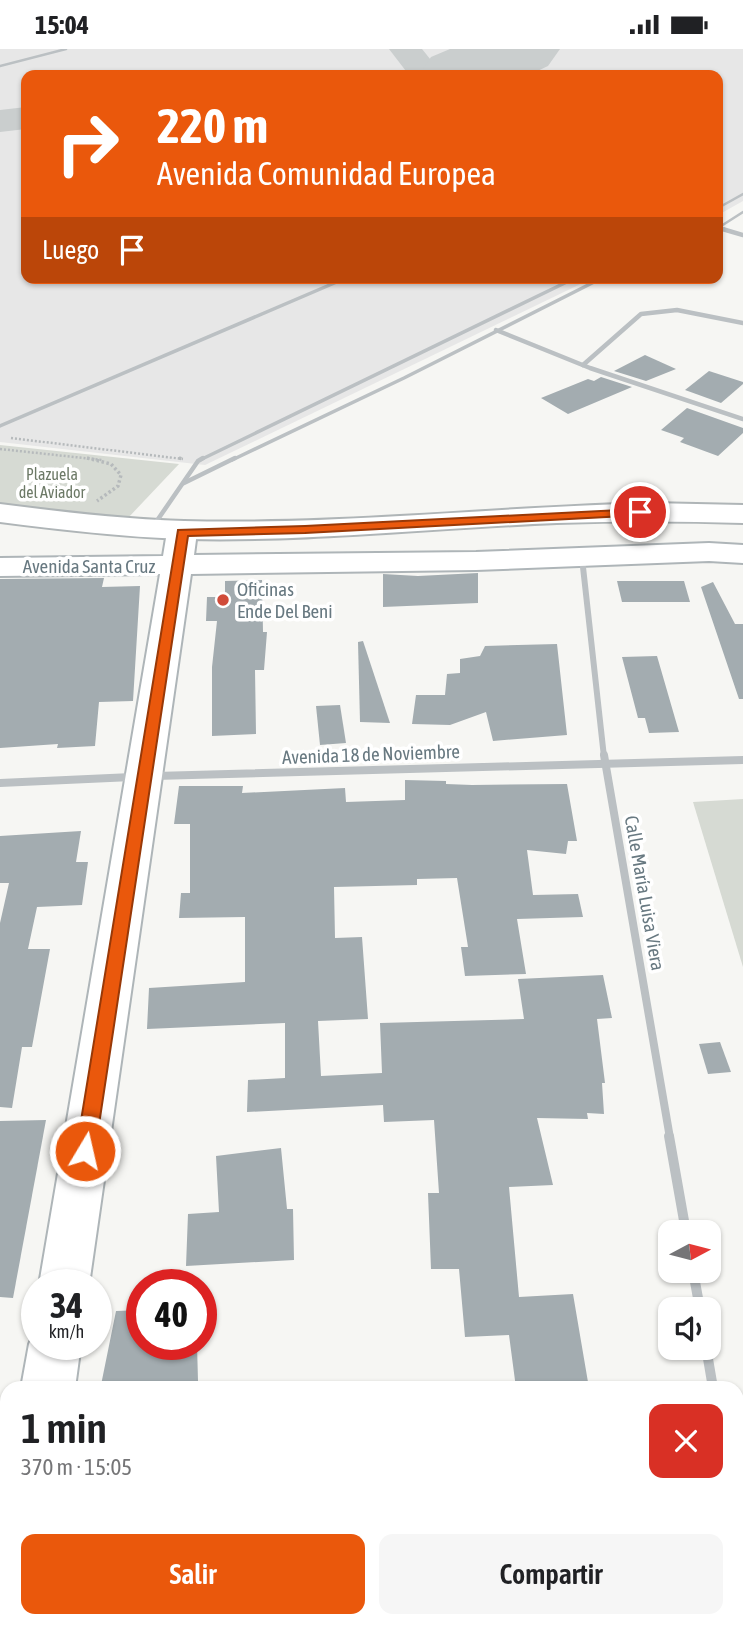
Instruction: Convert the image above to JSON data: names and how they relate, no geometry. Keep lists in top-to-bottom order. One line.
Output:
{"streets":{"main road":["Avenida Santa Cruz"],"street":["Avenida 18 de Noviembre","Calle María Luisa Viera"]},"crossings":[["Avenida 18 de Noviembre","Calle María Luisa Viera"]],"parks":["Plazuela del Aviador"],"places":["Oficinas Ende Del Beni"],"north":"right","page":{"status":"15:04","turn":["220 m","Avenida Comunidad Europea"],"then":"Luego","speed":"34 km/h","limit":"40","heading":["1 min","370 m · 15:05"],"buttons":["Salir","Compartir"]}}
